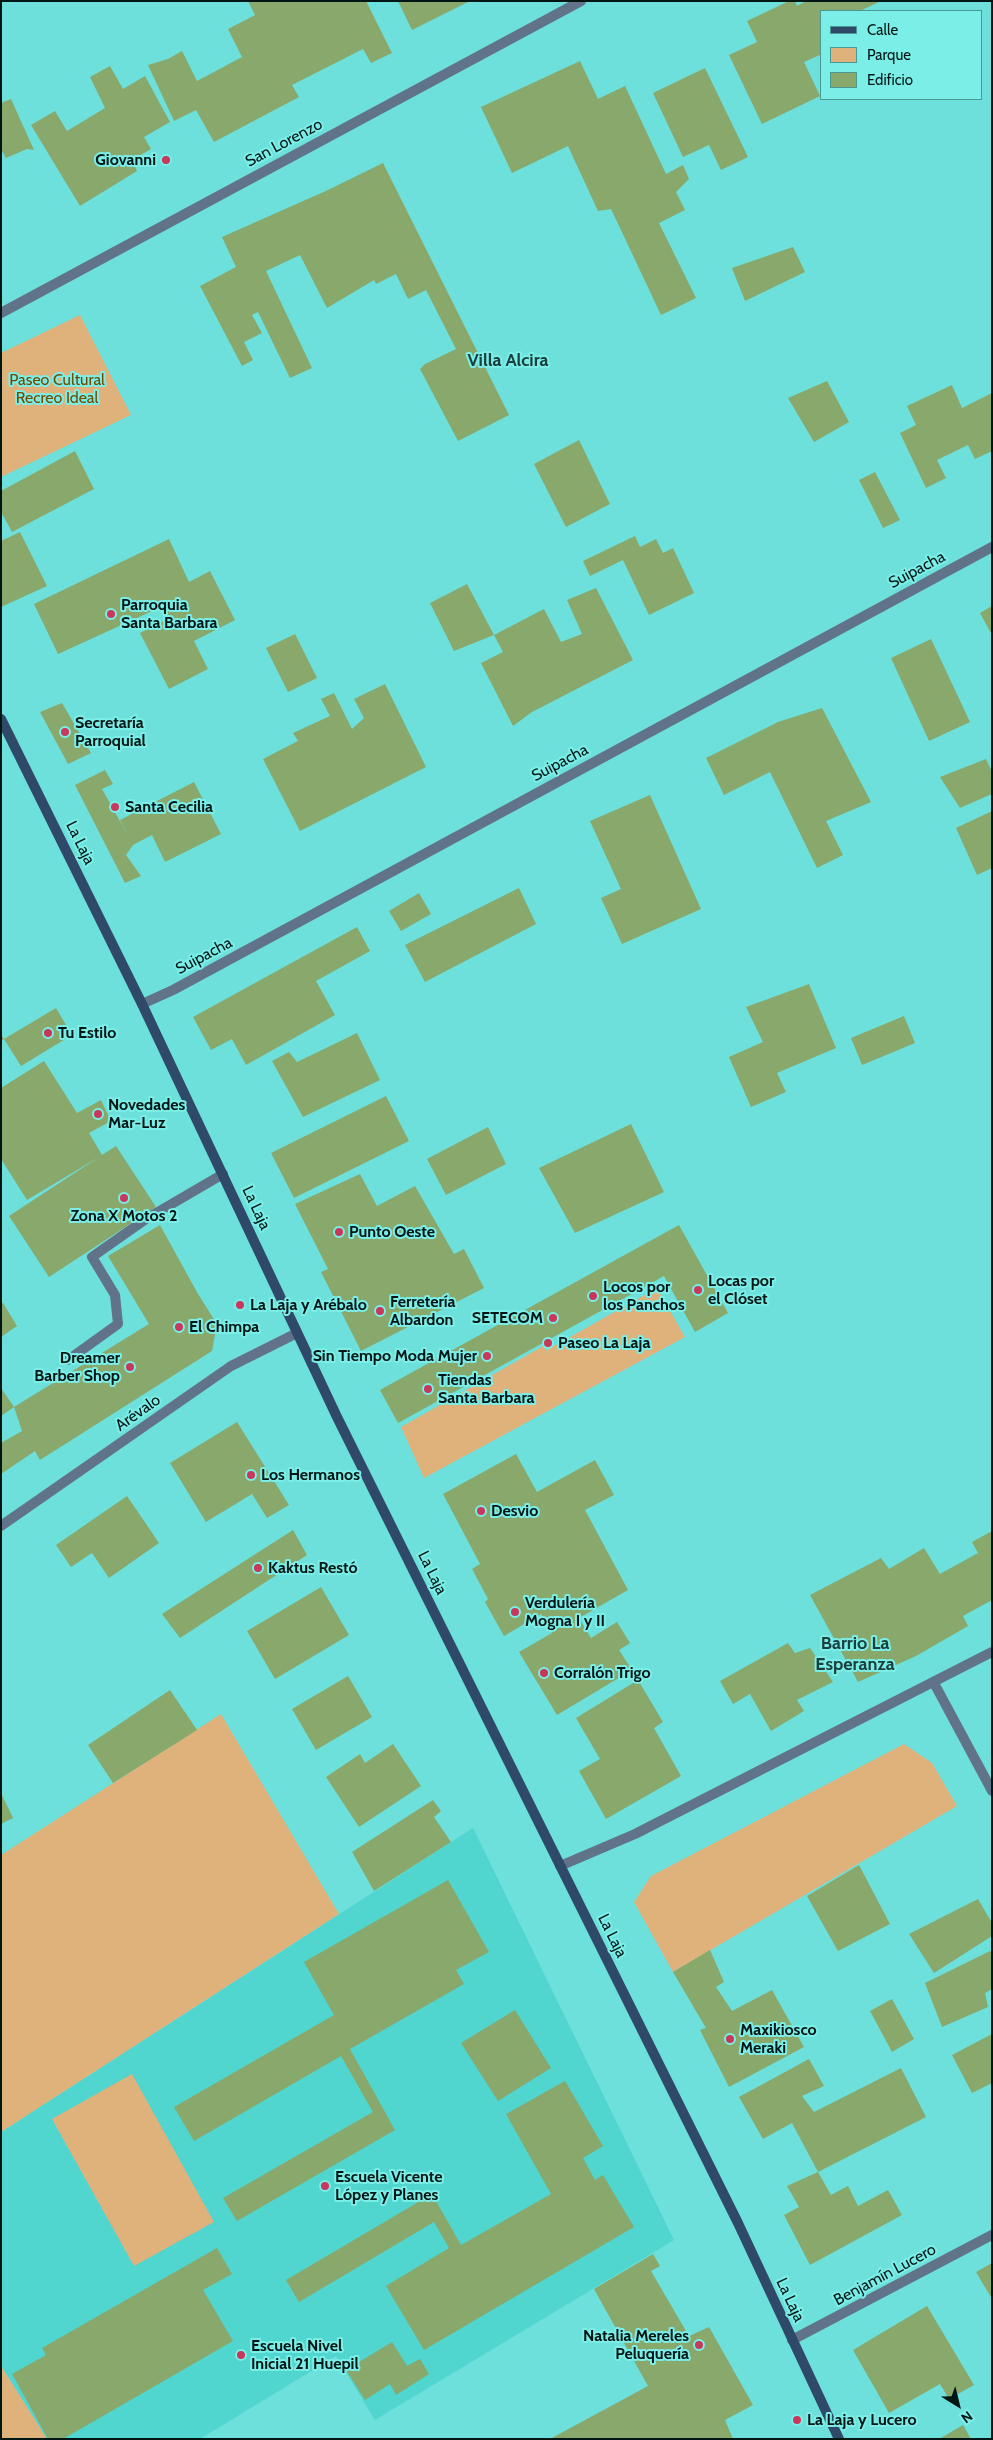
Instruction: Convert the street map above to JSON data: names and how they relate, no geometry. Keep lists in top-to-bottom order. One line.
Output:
{"streets":{"main road":["La Laja"],"street":["San Lorenzo","Suipacha","Arévalo","Benjamín Lucero"]},"crossings":[["Suipacha","La Laja"],["La Laja","Arévalo"],["La Laja","Benjamín Lucero"]],"districts":["Villa Alcira","Barrio La Esperanza"],"parks":["Paseo Cultural Recreo Ideal"],"places":["Giovanni","Parroquia Santa Barbara","Secretaría Parroquial","Santa Cecilia","Tu Estilo","Novedades Mar-Luz","Zona X Motos 2","Punto Oeste","Locas por el Clóset","Locos por los Panchos","La Laja y Arébalo","Ferretería Albardon","SETECOM","El Chimpa","Paseo La Laja","Sin Tiempo Moda Mujer","Dreamer Barber Shop","Tiendas Santa Barbara","Los Hermanos","Desvio","Kaktus Restó","Verdulería Mogna I y II","Corralón Trigo","Maxikiosco Meraki","Escuela Vicente López y Planes","Natalia Mereles Peluquería","Escuela Nivel Inicial 21 Huepil","La Laja y Lucero"],"legend":["Calle","Parque","Edificio"],"north":"bottom right"}
